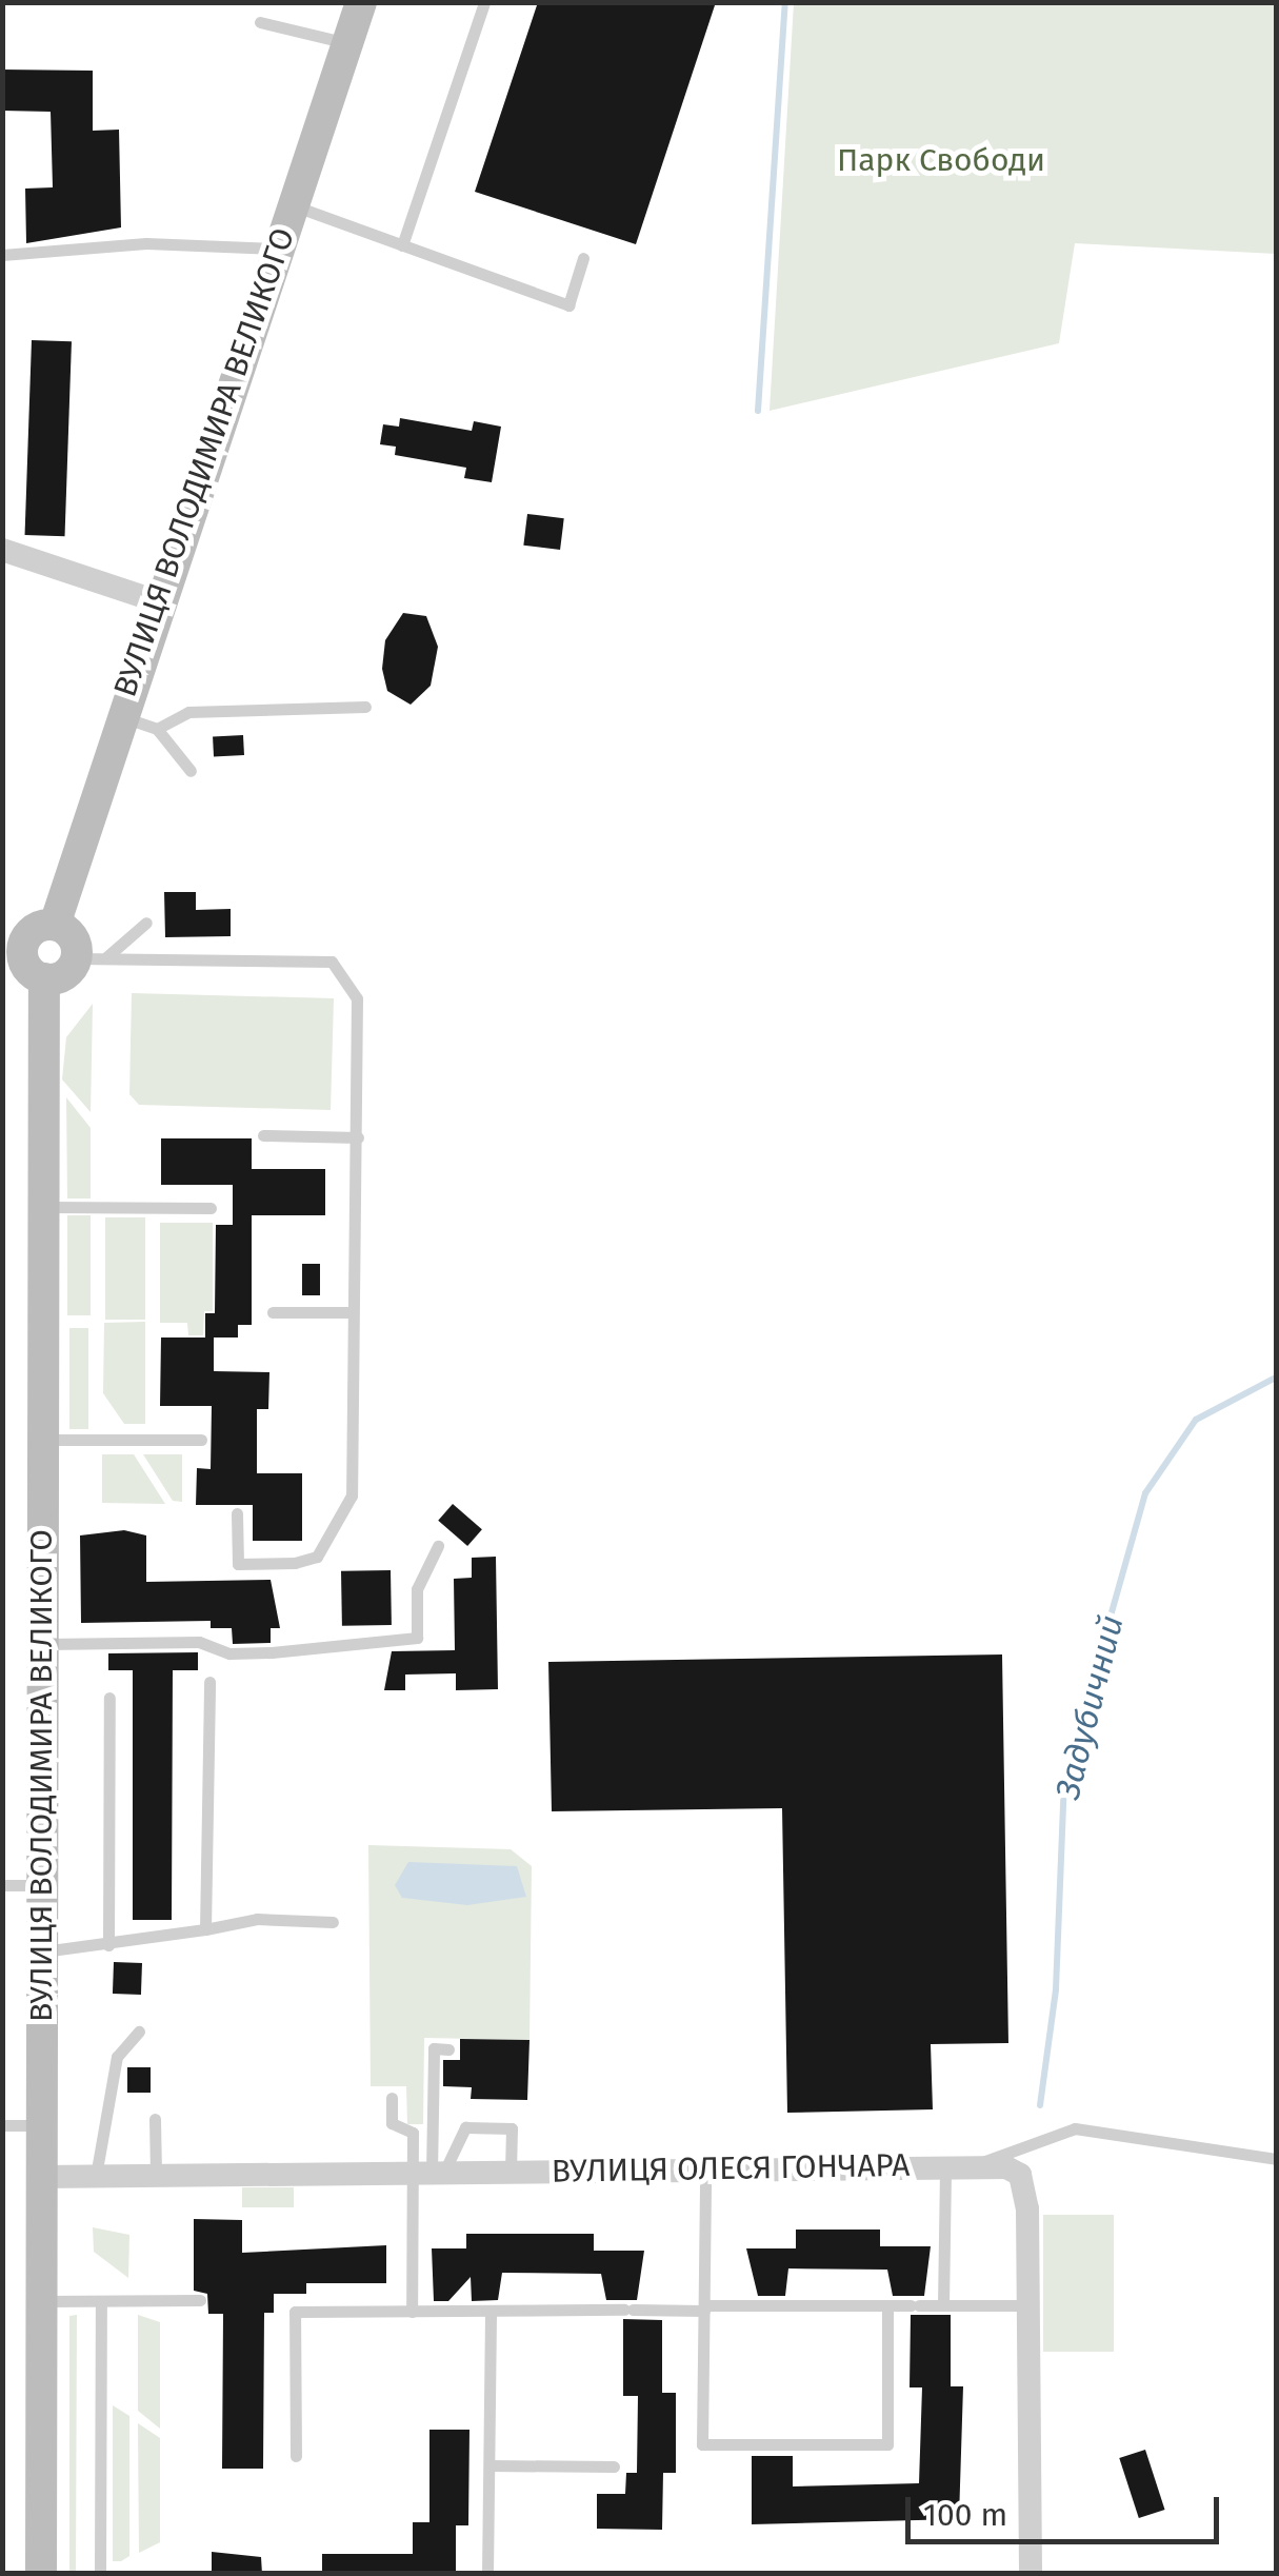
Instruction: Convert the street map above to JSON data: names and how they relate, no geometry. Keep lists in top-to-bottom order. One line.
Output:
{"streets":{"street":["ВУЛИЦЯ ВОЛОДИМИРА ВЕЛИКОГО","ВУЛИЦЯ ОЛЕСЯ ГОНЧАРА"]},"crossings":[["ВУЛИЦЯ ВОЛОДИМИРА ВЕЛИКОГО","ВУЛИЦЯ ОЛЕСЯ ГОНЧАРА"]],"water":["Задубичний"],"parks":["Парк Свободи"],"scale_bar":"100 m"}
